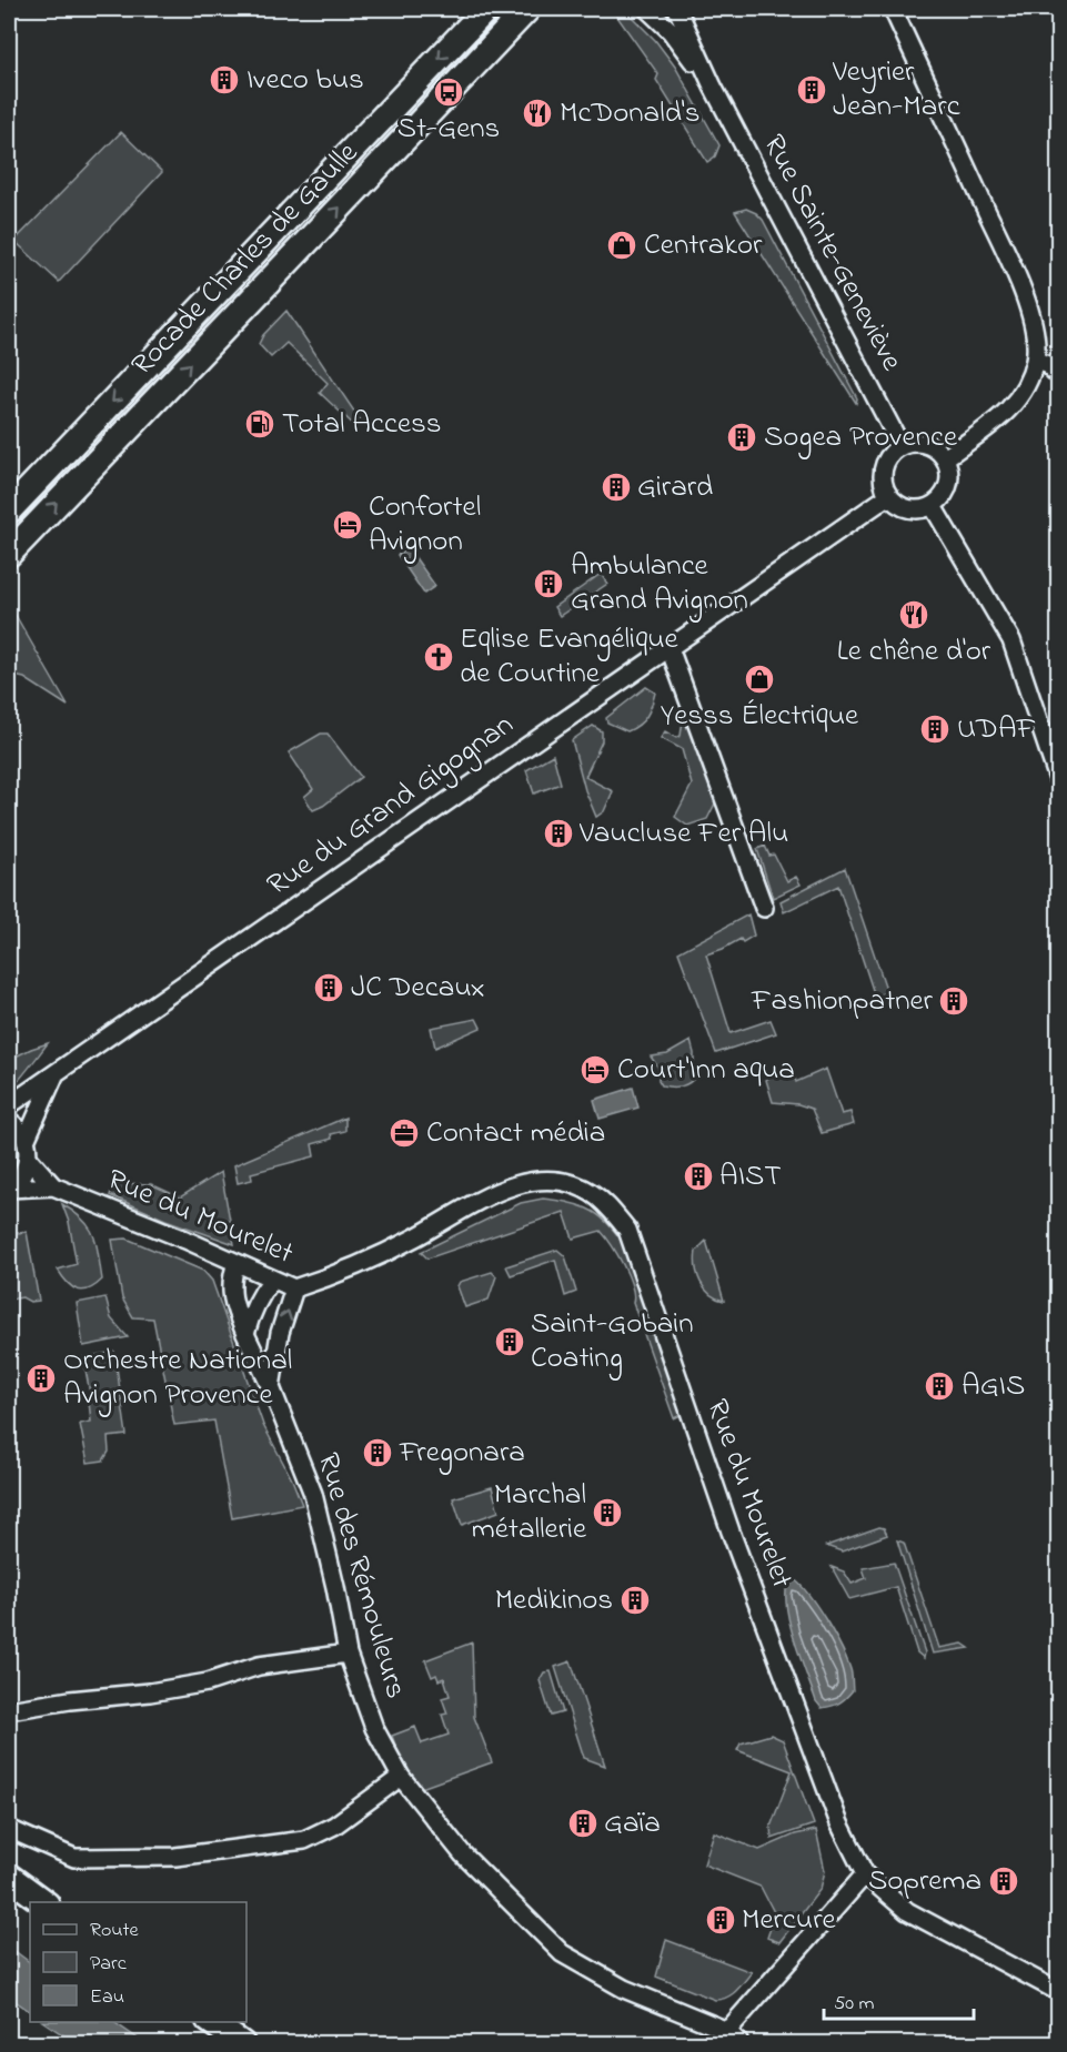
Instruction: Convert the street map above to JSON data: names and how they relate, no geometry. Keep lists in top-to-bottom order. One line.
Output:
{"streets":{"main road":["Rocade Charles de Gaulle"],"street":["Rue Sainte-Geneviève","Rue du Grand Gigognan","Rue du Mourelet","Rue des Rémouleurs"]},"crossings":[["Rue Sainte-Geneviève","Rue du Grand Gigognan"],["Rue du Mourelet","Rue des Rémouleurs"]],"places":{"building":["Iveco bus","Veyrier Jean-Marc","Sogea Provence","Girard","Ambulance Grand Avignon","UDAF","Vaucluse Fer Alu","JC Decaux","Fashionpatner","AIST","Saint-Gobain Coating","Orchestre National Avignon Provence","AGIS","Fregonara","Marchal métallerie","Medikinos","Gaïa","Soprema","Mercure"],"bus stop":["St-Gens"],"restaurant":["McDonald's","Le chêne d'or"],"shop":["Centrakor","Yesss Électrique"],"fuel station":["Total Access"],"hotel":["Confortel Avignon","Court'Inn aqua"],"church":["Eqlise Evangélique de Courtine"],"office":["Contact média"]},"legend":["Route","Parc","Eau"],"scale_bar":"50 m"}
